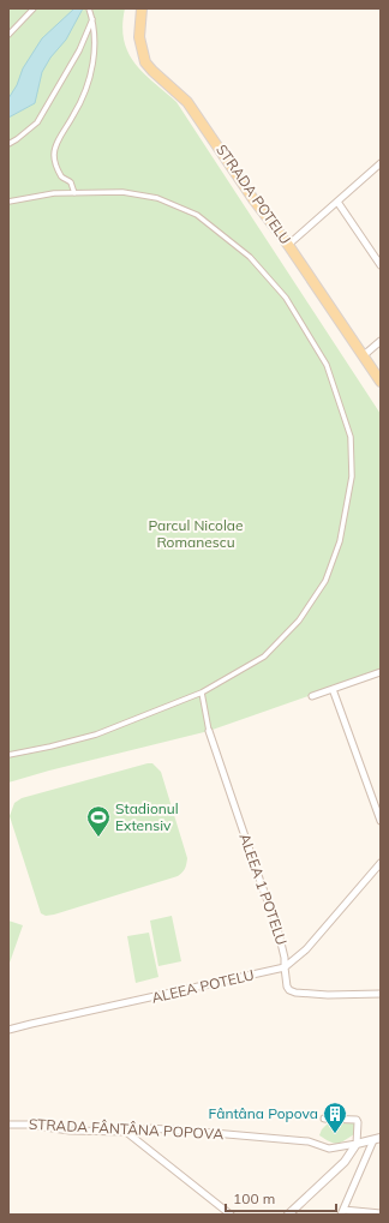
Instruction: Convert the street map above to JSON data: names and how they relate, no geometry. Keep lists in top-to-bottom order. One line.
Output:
{"streets":{"main road":["STRADA POTELU"],"street":["ALEEA 1 POTELU","ALEEA POTELU","STRADA FÂNTÂNA POPOVA"]},"crossings":[["ALEEA 1 POTELU","ALEEA POTELU"]],"parks":["Parcul Nicolae Romanescu"],"places":{"sports":["Stadionul Extensiv"],"building":["Fântâna Popova"]},"scale_bar":"100 m"}
